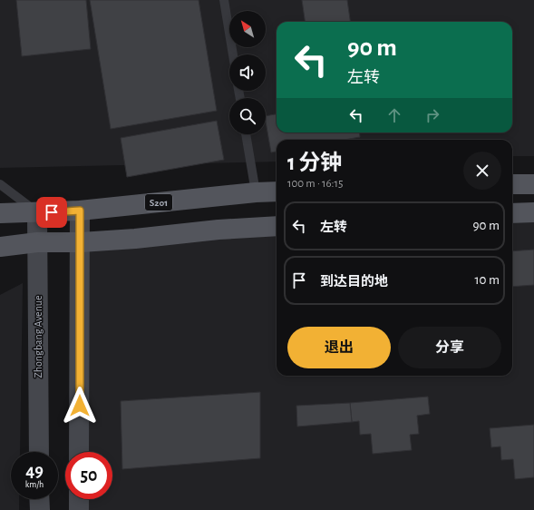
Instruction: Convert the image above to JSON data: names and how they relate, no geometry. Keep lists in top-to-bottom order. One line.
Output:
{"streets":{"main road":["S201","Zhongbang Avenue"]},"crossings":[["S201","Zhongbang Avenue"]],"north":"top left","page":{"turn":["90 m","左转"],"heading":["1 分钟","100 m · 16:15"],"list":[{"name":"左转","value":"90 m"},{"name":"到达目的地","value":"10 m"}],"buttons":["退出","分享"],"speed":"49 km/h","limit":"50"}}
